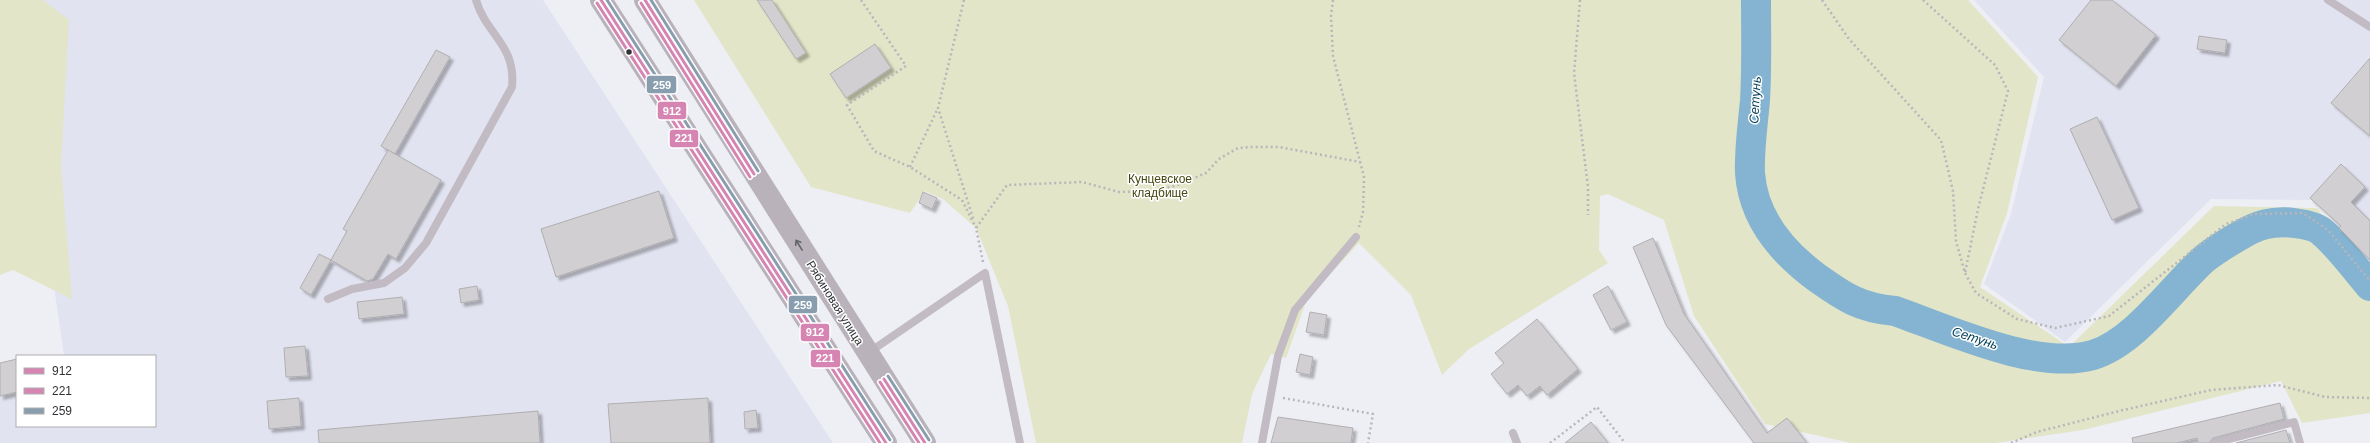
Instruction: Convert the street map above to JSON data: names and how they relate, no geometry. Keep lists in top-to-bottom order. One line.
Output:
{"streets":{"main road":["Рябиновая улица"]},"water":["Сетунь"],"parks":["Кунцевское кладбище"],"lines":["transit line 912","transit line 259","transit line 221"],"legend":["912","221","259"]}
